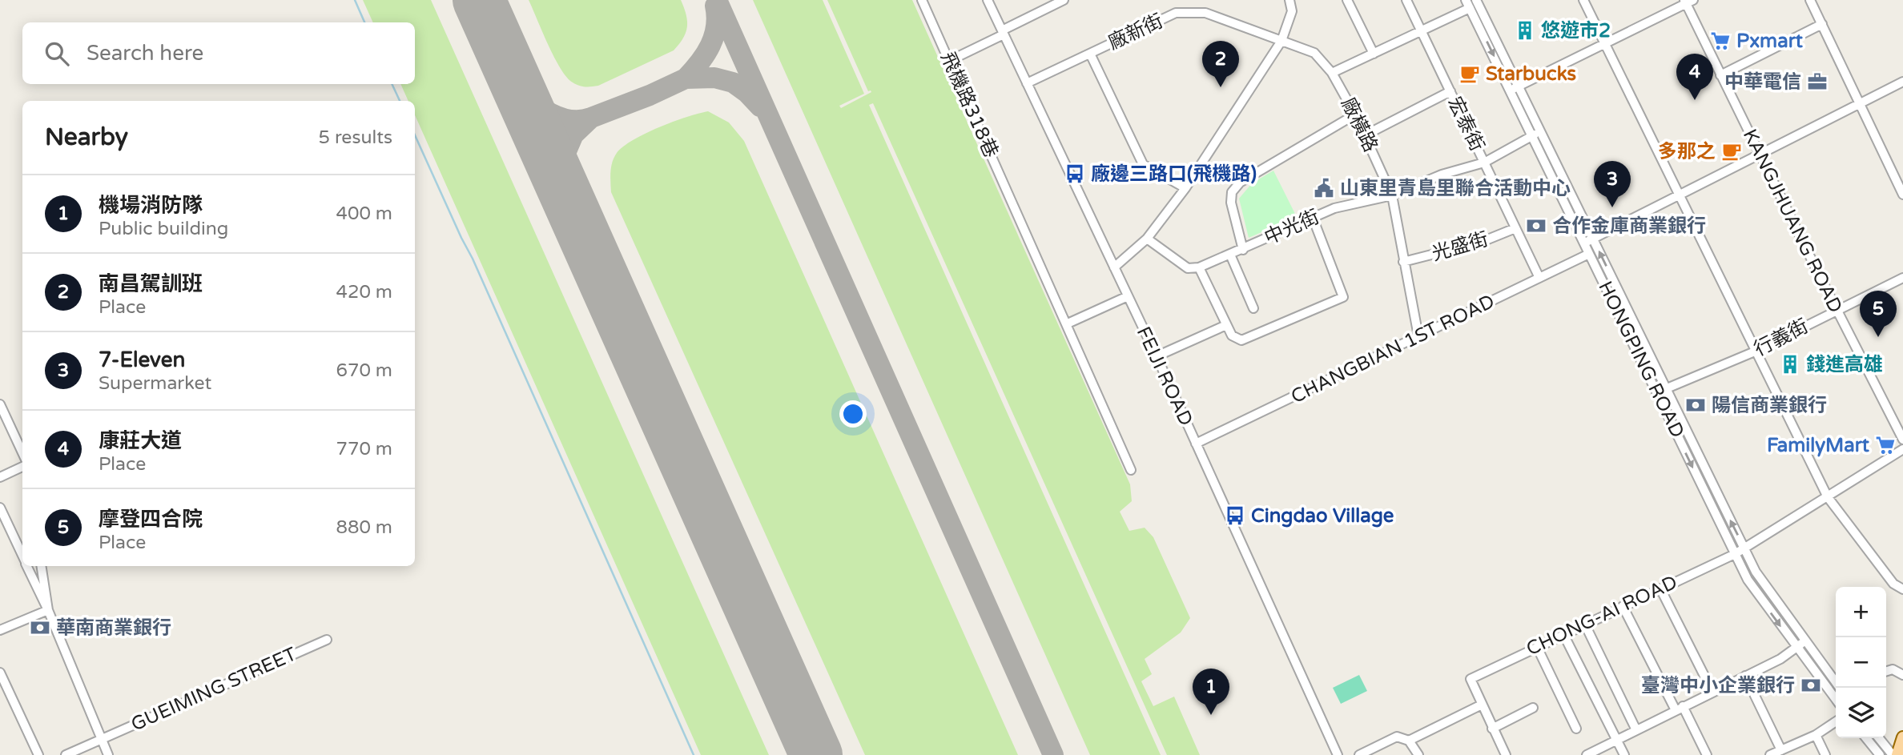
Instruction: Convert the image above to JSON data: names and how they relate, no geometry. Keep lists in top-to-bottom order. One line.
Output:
{"streets":{"street":["廠新街","飛機路318巷","宏泰街","廠橫路","KANGJHUANG ROAD","中光街","光盛街","行義街","CHANGBIAN 1ST ROAD","HONGPING ROAD","FEIJI ROAD","CHONG-AI ROAD","GUEIMING STREET"]},"crossings":[["廠新街","廠橫路"],["宏泰街","中光街"],["宏泰街","光盛街"],["宏泰街","CHANGBIAN 1ST ROAD"],["廠橫路","中光街"],["廠橫路","光盛街"],["廠橫路","CHANGBIAN 1ST ROAD"],["KANGJHUANG ROAD","行義街"],["中光街","HONGPING ROAD"],["行義街","HONGPING ROAD"],["CHANGBIAN 1ST ROAD","HONGPING ROAD"],["CHANGBIAN 1ST ROAD","FEIJI ROAD"],["HONGPING ROAD","CHONG-AI ROAD"]],"places":{"building":["悠遊市2","錢進高雄"],"supermarket":["Pxmart","FamilyMart"],"cafe":["Starbucks","多那之"],"office":["中華電信"],"bus stop":["廠邊三路口(飛機路)","Cingdao Village"],"public building":["山東里青島里聯合活動中心"],"bank":["合作金庫商業銀行","陽信商業銀行","華南商業銀行","臺灣中小企業銀行"]},"page":{"search":"Search here","pins":["2","4","3","5","1"],"heading":["Nearby","5 results"],"list":[{"mark":"1","name":"機場消防隊","note":"Public building","value":"400 m"},{"mark":"2","name":"南昌駕訓班","note":"Place","value":"420 m"},{"mark":"3","name":"7-Eleven","note":"Supermarket","value":"670 m"},{"mark":"4","name":"康莊大道","note":"Place","value":"770 m"},{"mark":"5","name":"摩登四合院","note":"Place","value":"880 m"}],"map_buttons":["+","−"]}}
